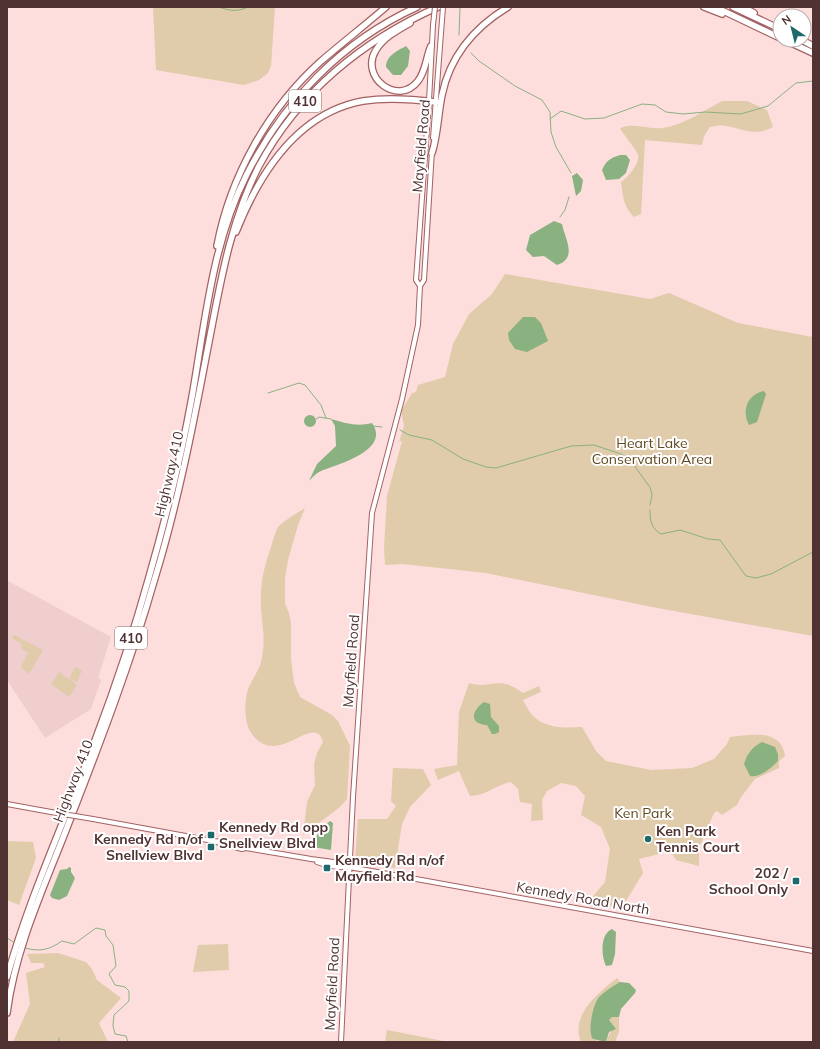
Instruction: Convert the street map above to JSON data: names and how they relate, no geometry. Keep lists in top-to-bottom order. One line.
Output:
{"streets":{"highway":["410","Highway 410"],"main road":["Mayfield Road","Kennedy Road North"]},"crossings":[["Mayfield Road","Kennedy Road North"]],"parks":["Heart Lake Conservation Area","Ken Park"],"places":{"transit":["Kennedy Rd opp Snellview Blvd","Kennedy Rd n/of Snellview Blvd","Kennedy Rd n/of Mayfield Rd","202 / School Only"],"other":["Ken Park Tennis Court"]},"north":"top left"}
